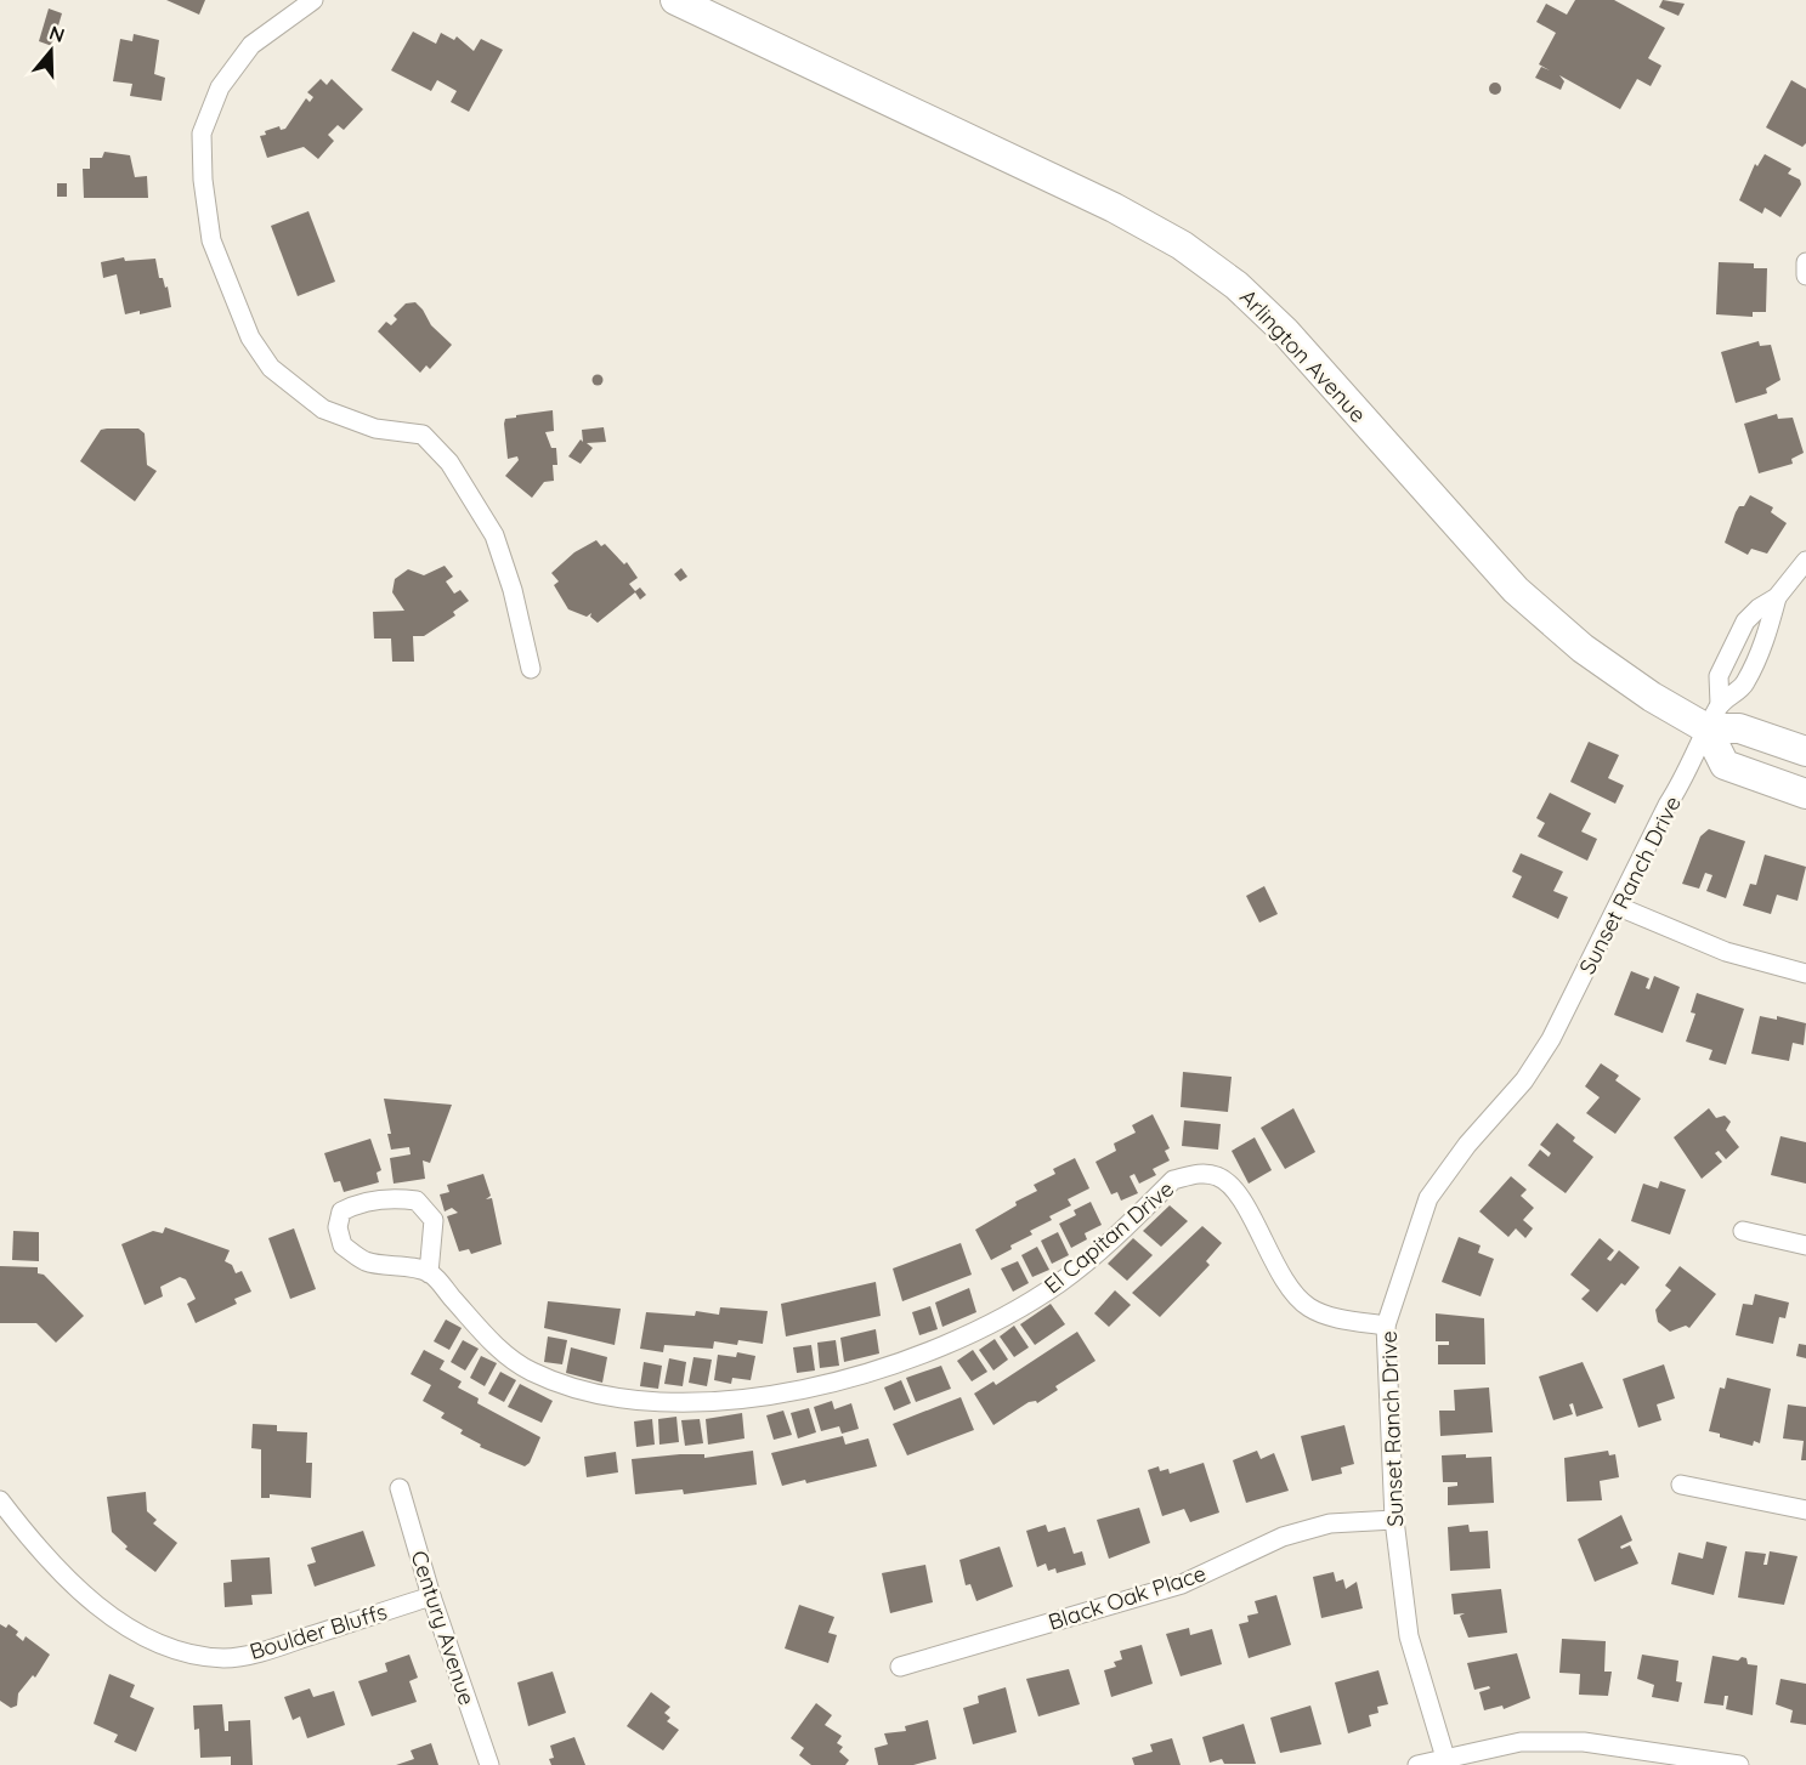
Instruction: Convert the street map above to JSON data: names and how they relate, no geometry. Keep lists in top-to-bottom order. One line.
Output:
{"streets":{"main road":["Arlington Avenue"],"street":["Sunset Ranch Drive","El Capitan Drive","Black Oak Place","Century Avenue","Boulder Bluffs"]},"crossings":[["Arlington Avenue","Sunset Ranch Drive"],["Sunset Ranch Drive","El Capitan Drive"],["Sunset Ranch Drive","Black Oak Place"],["Century Avenue","Boulder Bluffs"]],"north":"top"}
